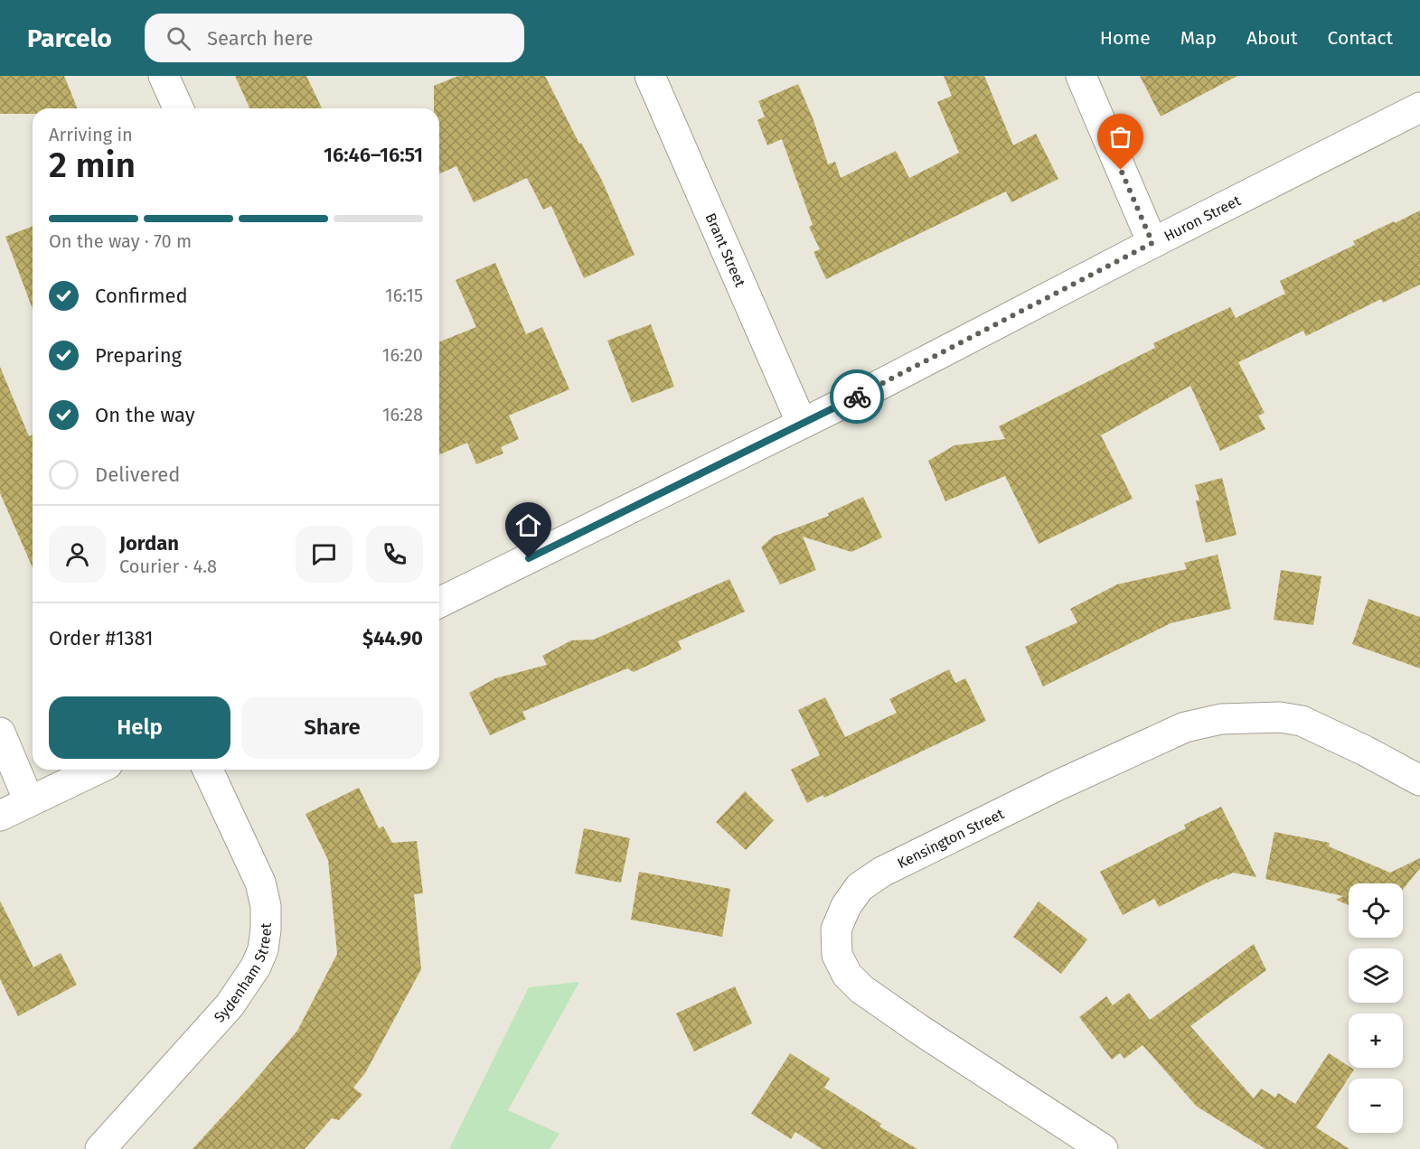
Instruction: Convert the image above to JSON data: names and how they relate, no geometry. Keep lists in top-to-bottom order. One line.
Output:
{"streets":{"street":["Huron Street","Brant Street","Kensington Street","Sydenham Street"]},"crossings":[["Huron Street","Brant Street"]],"page":{"header":"Parcelo","search":"Search here","nav":["Home","Map","About","Contact"],"heading":["2 min","Arriving in","16:46–16:51"],"panel":["Jordan","Courier · 4.8","Order #1381","$44.90"],"bar":"On the way · 70 m","list":[["Confirmed","16:15"],["Preparing","16:20"],["On the way","16:28"],"Delivered"],"buttons":["Help","Share"],"map_buttons":["+","−"]}}
